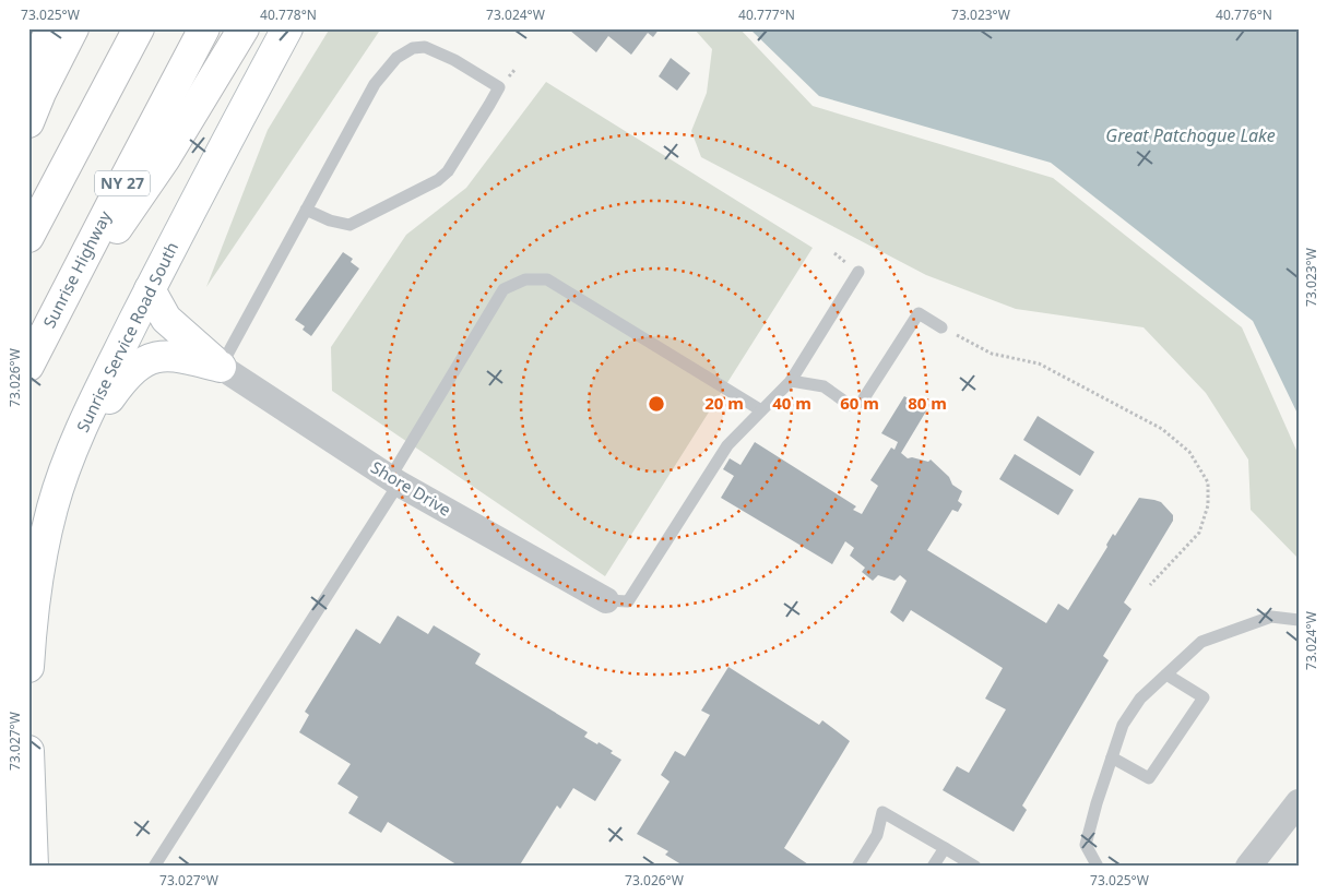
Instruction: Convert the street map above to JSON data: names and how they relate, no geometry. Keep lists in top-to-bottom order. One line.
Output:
{"streets":{"main road":["NY 27","Sunrise Highway","Sunrise Service Road South"],"street":["Shore Drive"]},"water":["Great Patchogue Lake"],"coordinates":["73.025°W","40.778°N","73.024°W","40.777°N","73.023°W","40.776°N","73.026°W","73.027°W"],"rings":["20 m","40 m","60 m","80 m"]}
